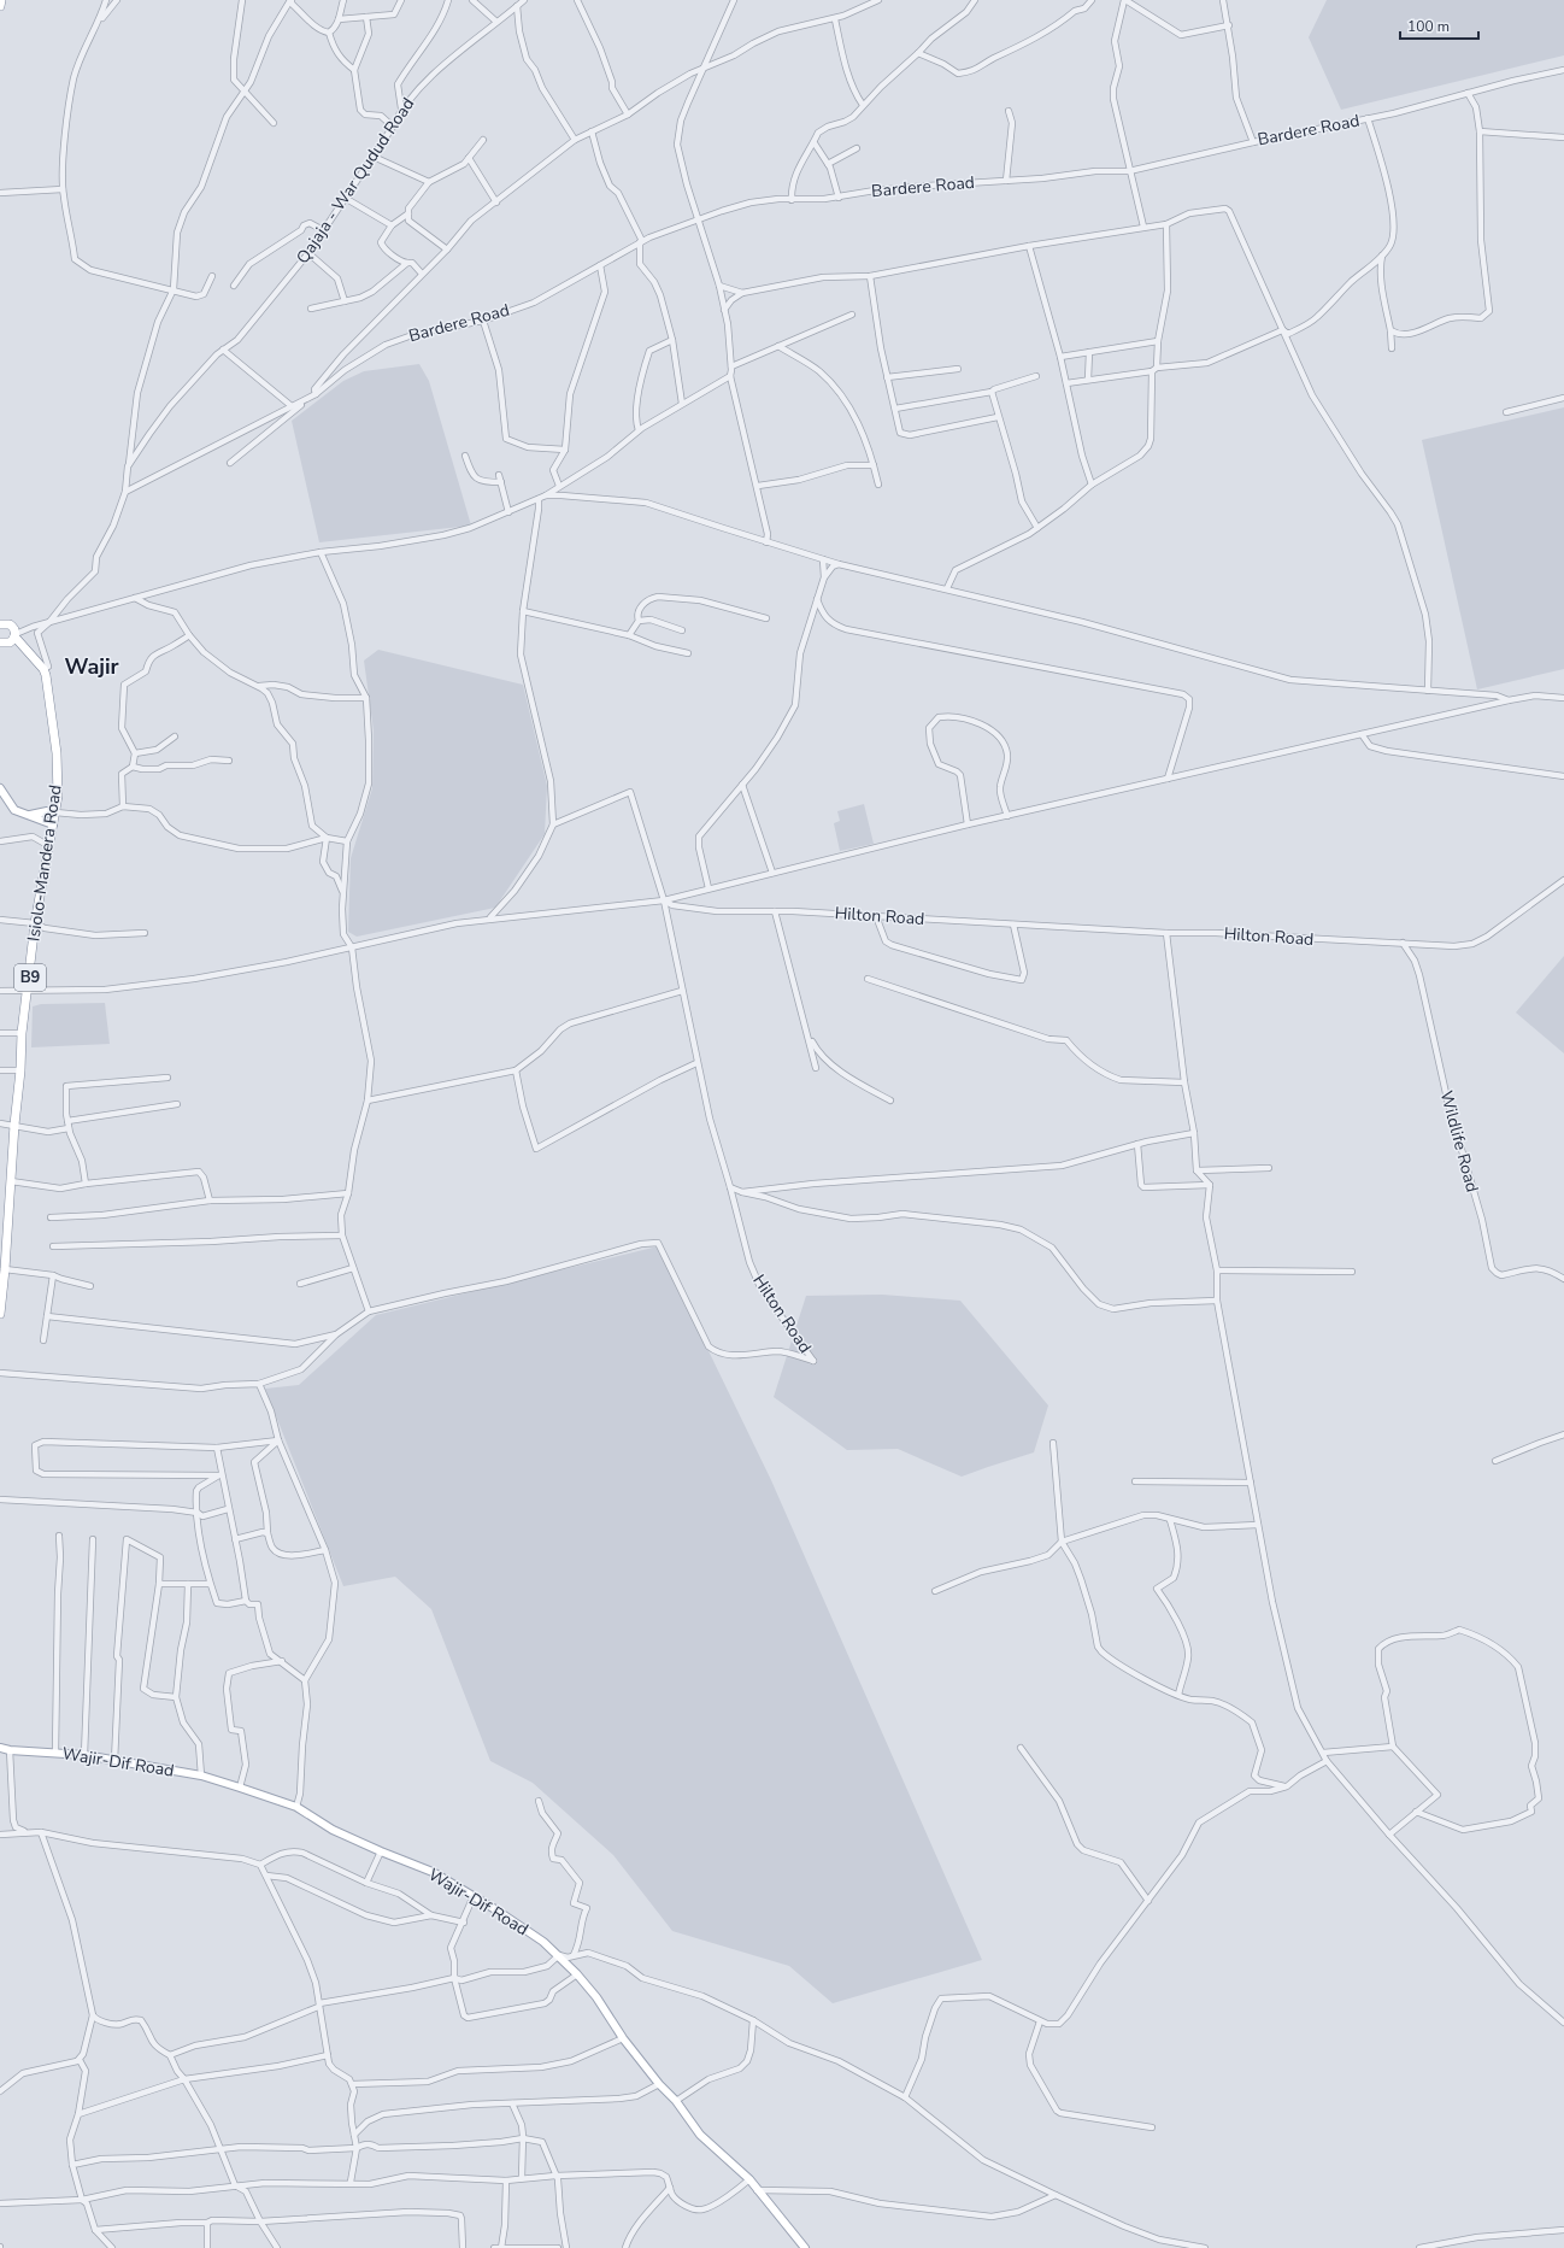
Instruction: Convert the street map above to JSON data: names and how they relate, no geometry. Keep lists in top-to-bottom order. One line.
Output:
{"streets":{"highway":["Isiolo-Mandera Road","B9"],"main road":["Wajir-Dif Road"],"street":["Bardere Road","Qajaja - War Qudud Road","Hilton Road","Wildlife Road"]},"crossings":[["Qajaja - War Qudud Road","Isiolo-Mandera Road"],["Hilton Road","Wildlife Road"]],"districts":["Wajir"],"scale_bar":"100 m"}
